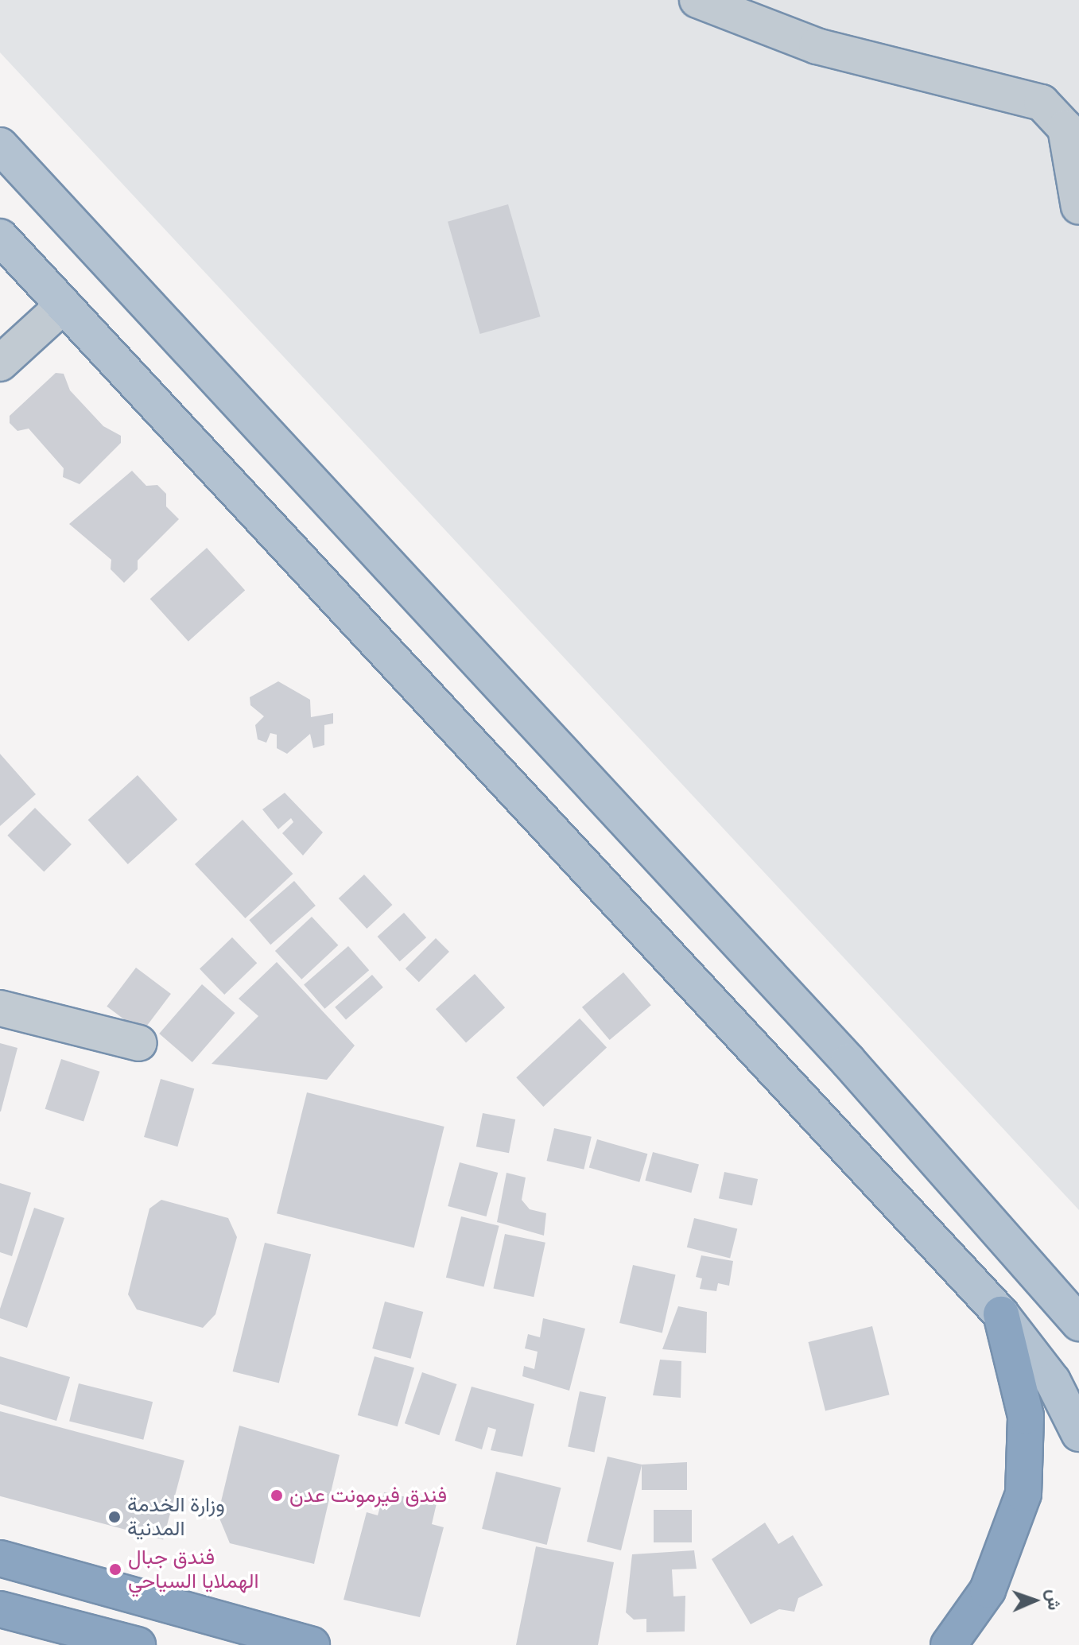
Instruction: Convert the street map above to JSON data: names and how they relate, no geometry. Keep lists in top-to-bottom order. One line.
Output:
{"places":["فندق فيرمونت عدن","وزارة الخدمة المدنية","فندق جبال الهملايا السياحي"],"north":"right"}
